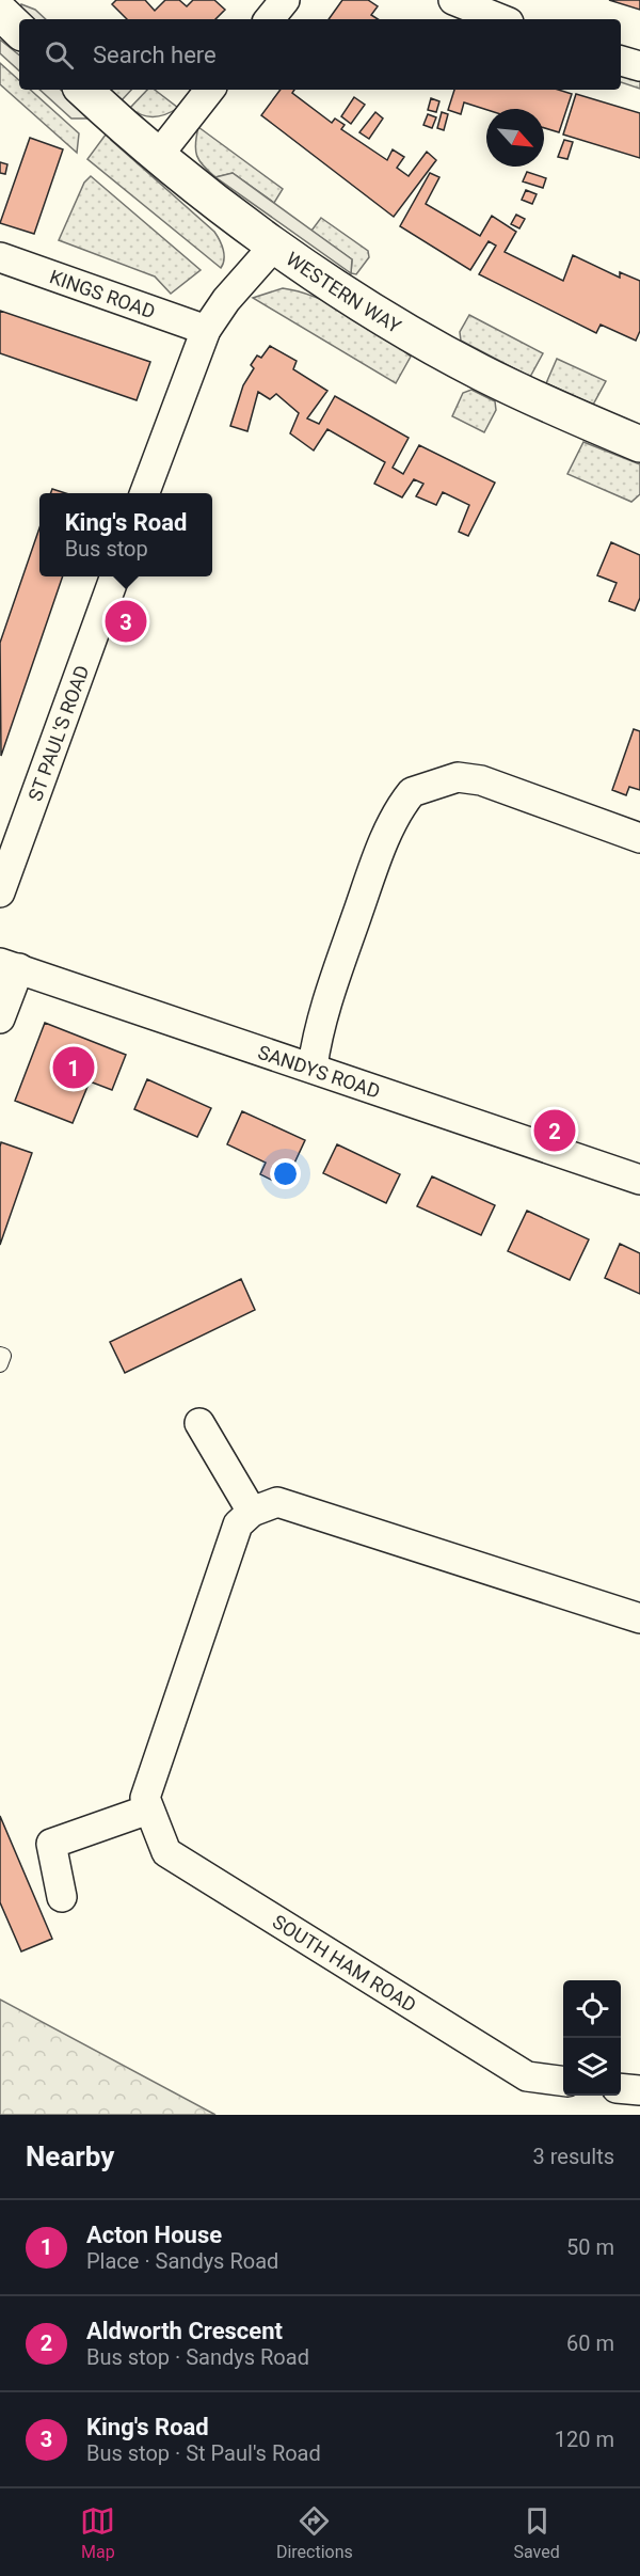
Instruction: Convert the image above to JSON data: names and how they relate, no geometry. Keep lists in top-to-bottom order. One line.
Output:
{"streets":{"street":["WESTERN WAY","KINGS ROAD","ST PAUL'S ROAD","SANDYS ROAD","SOUTH HAM ROAD"]},"north":"bottom right","page":{"search":"Search here","popup":["King's Road","Bus stop"],"pins":["3","1","2"],"heading":["Nearby","3 results"],"list":[{"mark":"1","name":"Acton House","note":"Place · Sandys Road","value":"50 m"},{"mark":"2","name":"Aldworth Crescent","note":"Bus stop · Sandys Road","value":"60 m"},{"mark":"3","name":"King's Road","note":"Bus stop · St Paul's Road","value":"120 m"}],"nav":["Map","Directions","Saved"]}}
